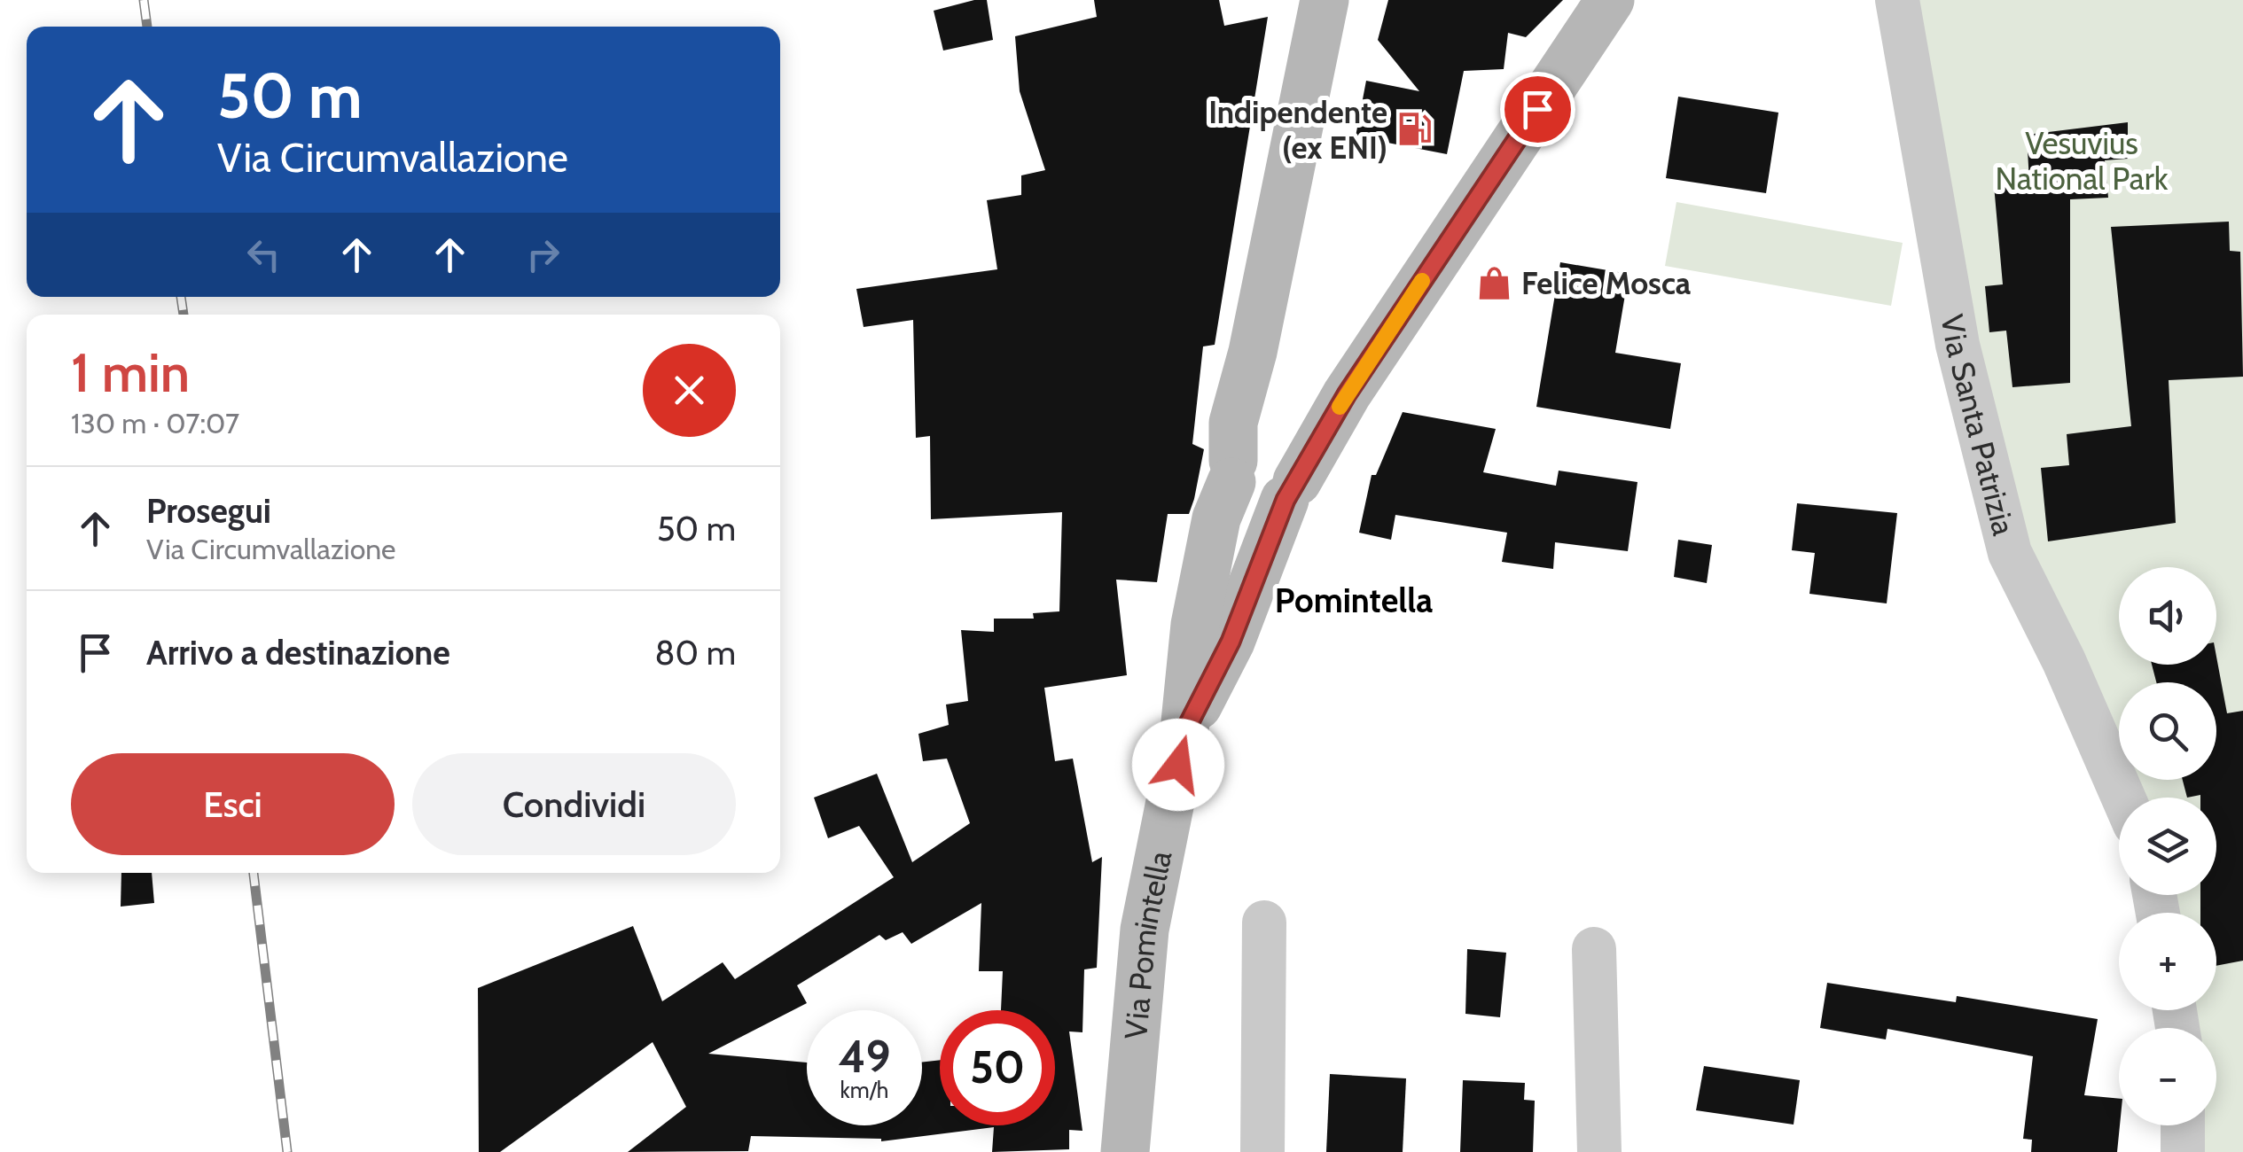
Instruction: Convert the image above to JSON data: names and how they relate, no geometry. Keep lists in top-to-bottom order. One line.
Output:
{"streets":{"main road":["Via Pomintella"],"street":["Via Santa Patrizia"]},"districts":["Pomintella"],"parks":["Vesuvius National Park"],"places":{"fuel station":["Indipendente (ex ENI)"],"shop":["Felice Mosca"]},"page":{"turn":["50 m","Via Circumvallazione"],"heading":["1 min","130 m · 07:07"],"list":[{"name":"Prosegui","note":"Via Circumvallazione","value":"50 m"},{"name":"Arrivo a destinazione","value":"80 m"}],"map_buttons":["+","−"],"buttons":["Esci","Condividi"],"speed":"49 km/h","limit":"50"}}
